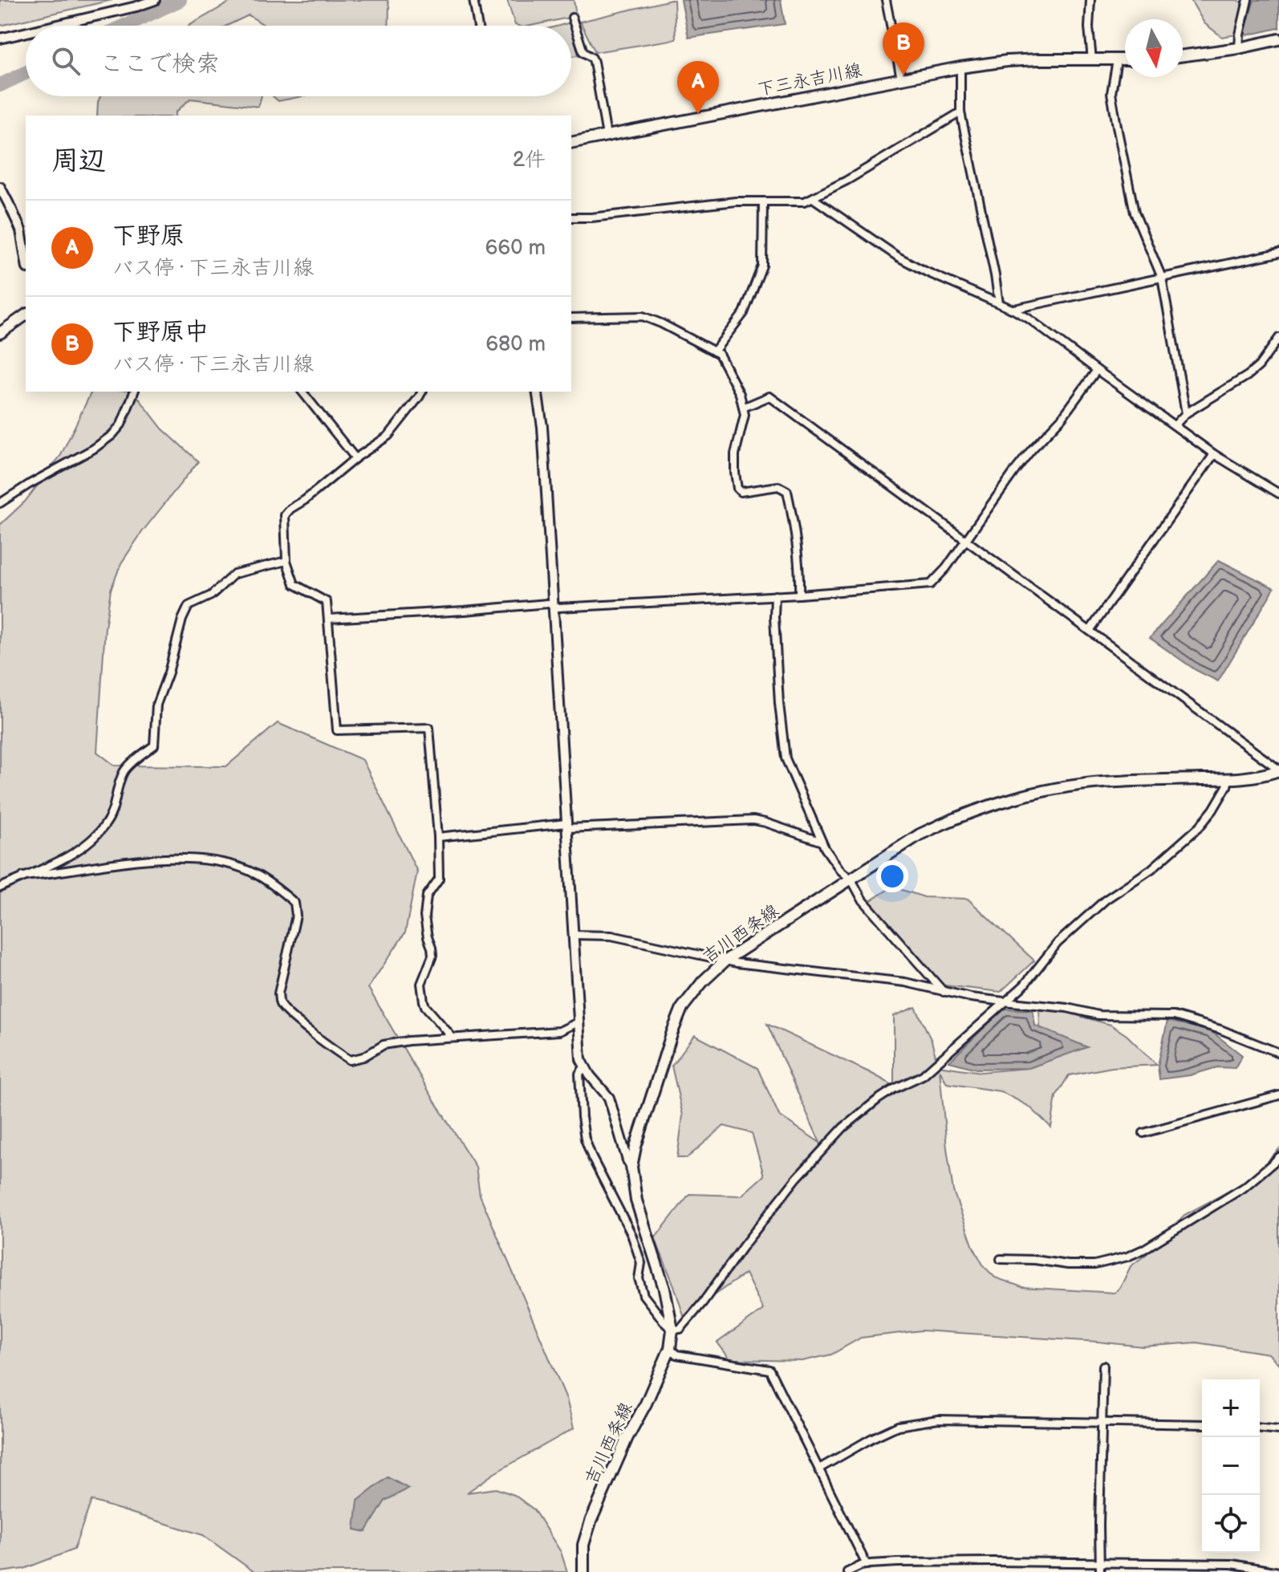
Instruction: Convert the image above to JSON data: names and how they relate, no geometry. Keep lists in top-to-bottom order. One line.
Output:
{"streets":{"main road":["下三永吉川線","吉川西条線"]},"north":"bottom","page":{"pins":["B","A"],"search":"ここで検索","heading":["周辺","2件"],"list":[{"mark":"A","name":"下野原","note":"バス停 · 下三永吉川線","value":"660 m"},{"mark":"B","name":"下野原中","note":"バス停 · 下三永吉川線","value":"680 m"}],"map_buttons":["+","−"]}}
